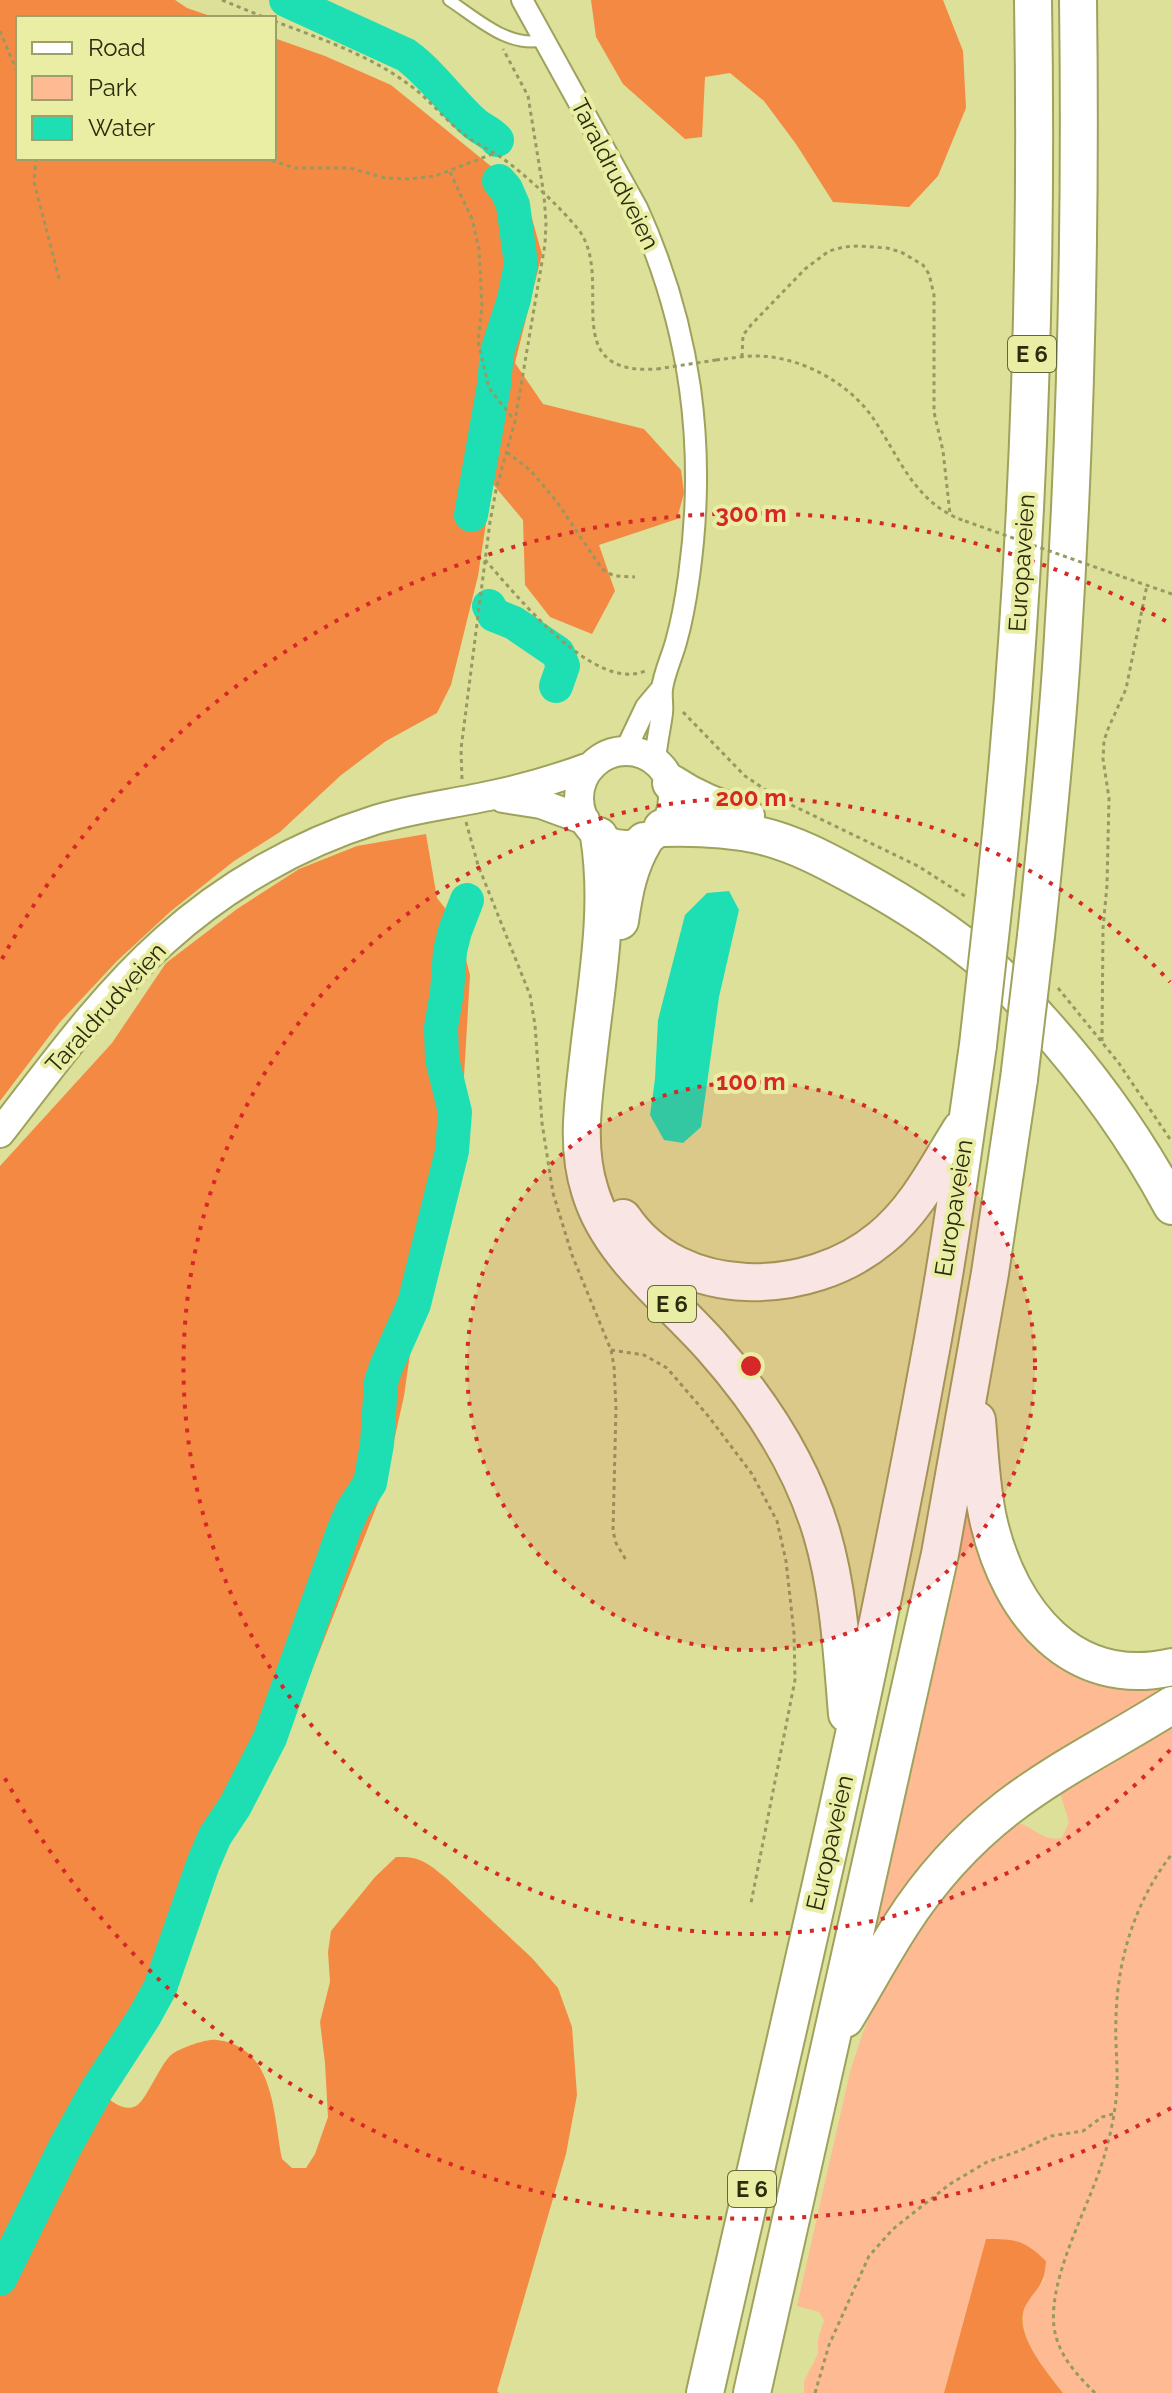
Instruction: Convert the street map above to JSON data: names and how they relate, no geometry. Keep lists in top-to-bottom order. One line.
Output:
{"streets":{"highway":["E 6","Europaveien"],"main road":["Taraldrudveien"]},"crossings":[["Taraldrudveien","E 6"],["E 6","Europaveien"]],"legend":["Road","Park","Water"],"rings":["300 m","200 m","100 m"]}
